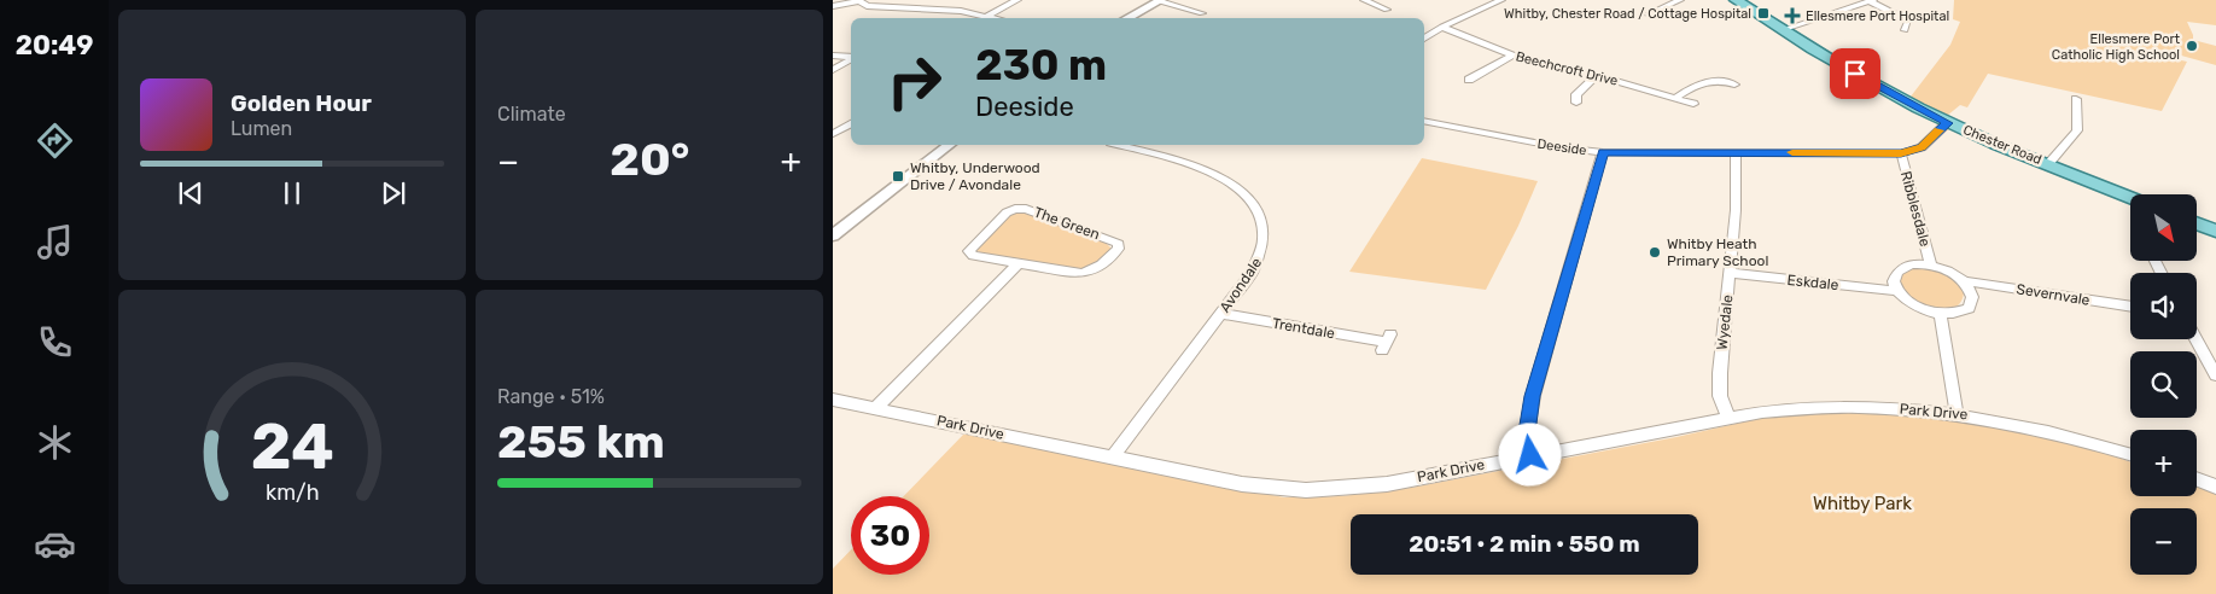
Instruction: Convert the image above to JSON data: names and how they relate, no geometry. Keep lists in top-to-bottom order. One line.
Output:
{"streets":{"main road":["Chester Road"],"street":["Beechcroft Drive","Deeside","Ribblesdale","The Green","Eskdale","Avondale","Severnvale","Wyedale","Trentdale","Park Drive"]},"crossings":[["Chester Road","Deeside"],["Deeside","Ribblesdale"],["Deeside","Wyedale"],["Ribblesdale","Severnvale"],["Eskdale","Wyedale"],["Avondale","Trentdale"],["Avondale","Park Drive"],["Wyedale","Park Drive"]],"parks":["Whitby Park"],"places":{"transit":["Whitby, Chester Road / Cottage Hospital","Whitby, Underwood Drive / Avondale"],"health":["Ellesmere Port Hospital"],"other":["Ellesmere Port Catholic High School","Whitby Heath Primary School"]},"north":"bottom right","page":{"tabs":"20:49","tile":["Climate",["Range · 51%","255 km"]],"turn":["230 m","Deeside"],"song":["Golden Hour","Lumen"],"heat":["−","20°","+"],"map_buttons":["+","−"],"limit":"30","trip":"20:51 · 2 min · 550 m","gauge":["24","km/h"]}}
